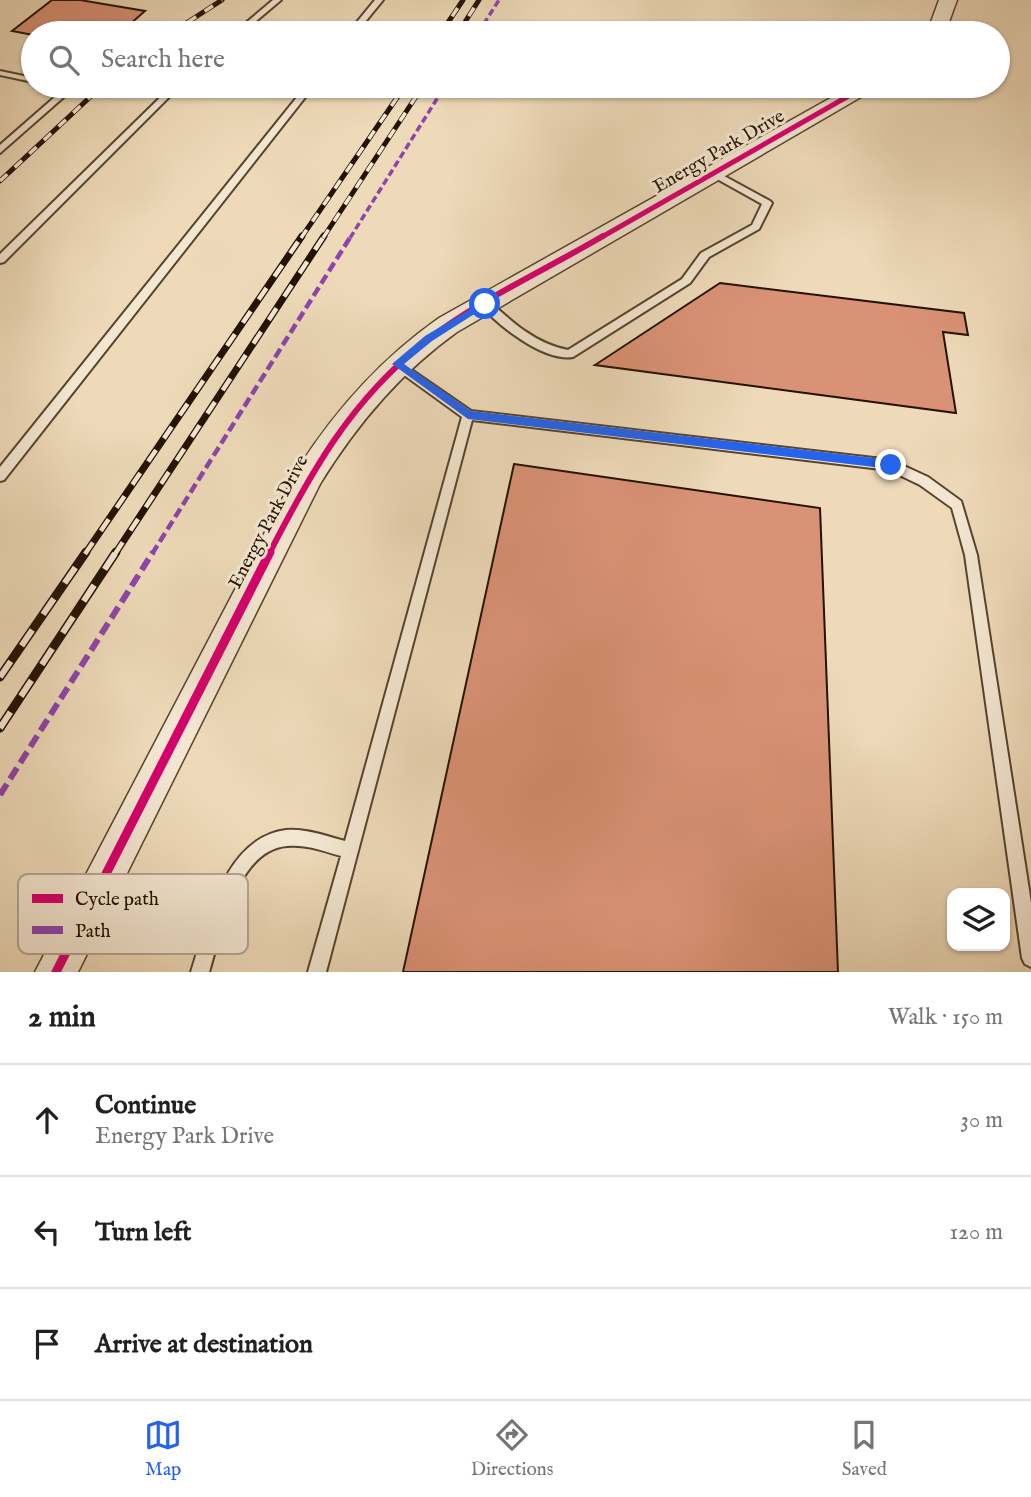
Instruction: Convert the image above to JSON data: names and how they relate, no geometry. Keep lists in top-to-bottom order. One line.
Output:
{"streets":{"street":["Energy Park Drive"]},"legend":["Cycle path","Path"],"page":{"search":"Search here","heading":["2 min","Walk · 150 m"],"list":[["Continue","Energy Park Drive","30 m"],["Turn left","120 m"],"Arrive at destination"],"nav":["Map","Directions","Saved"]}}
